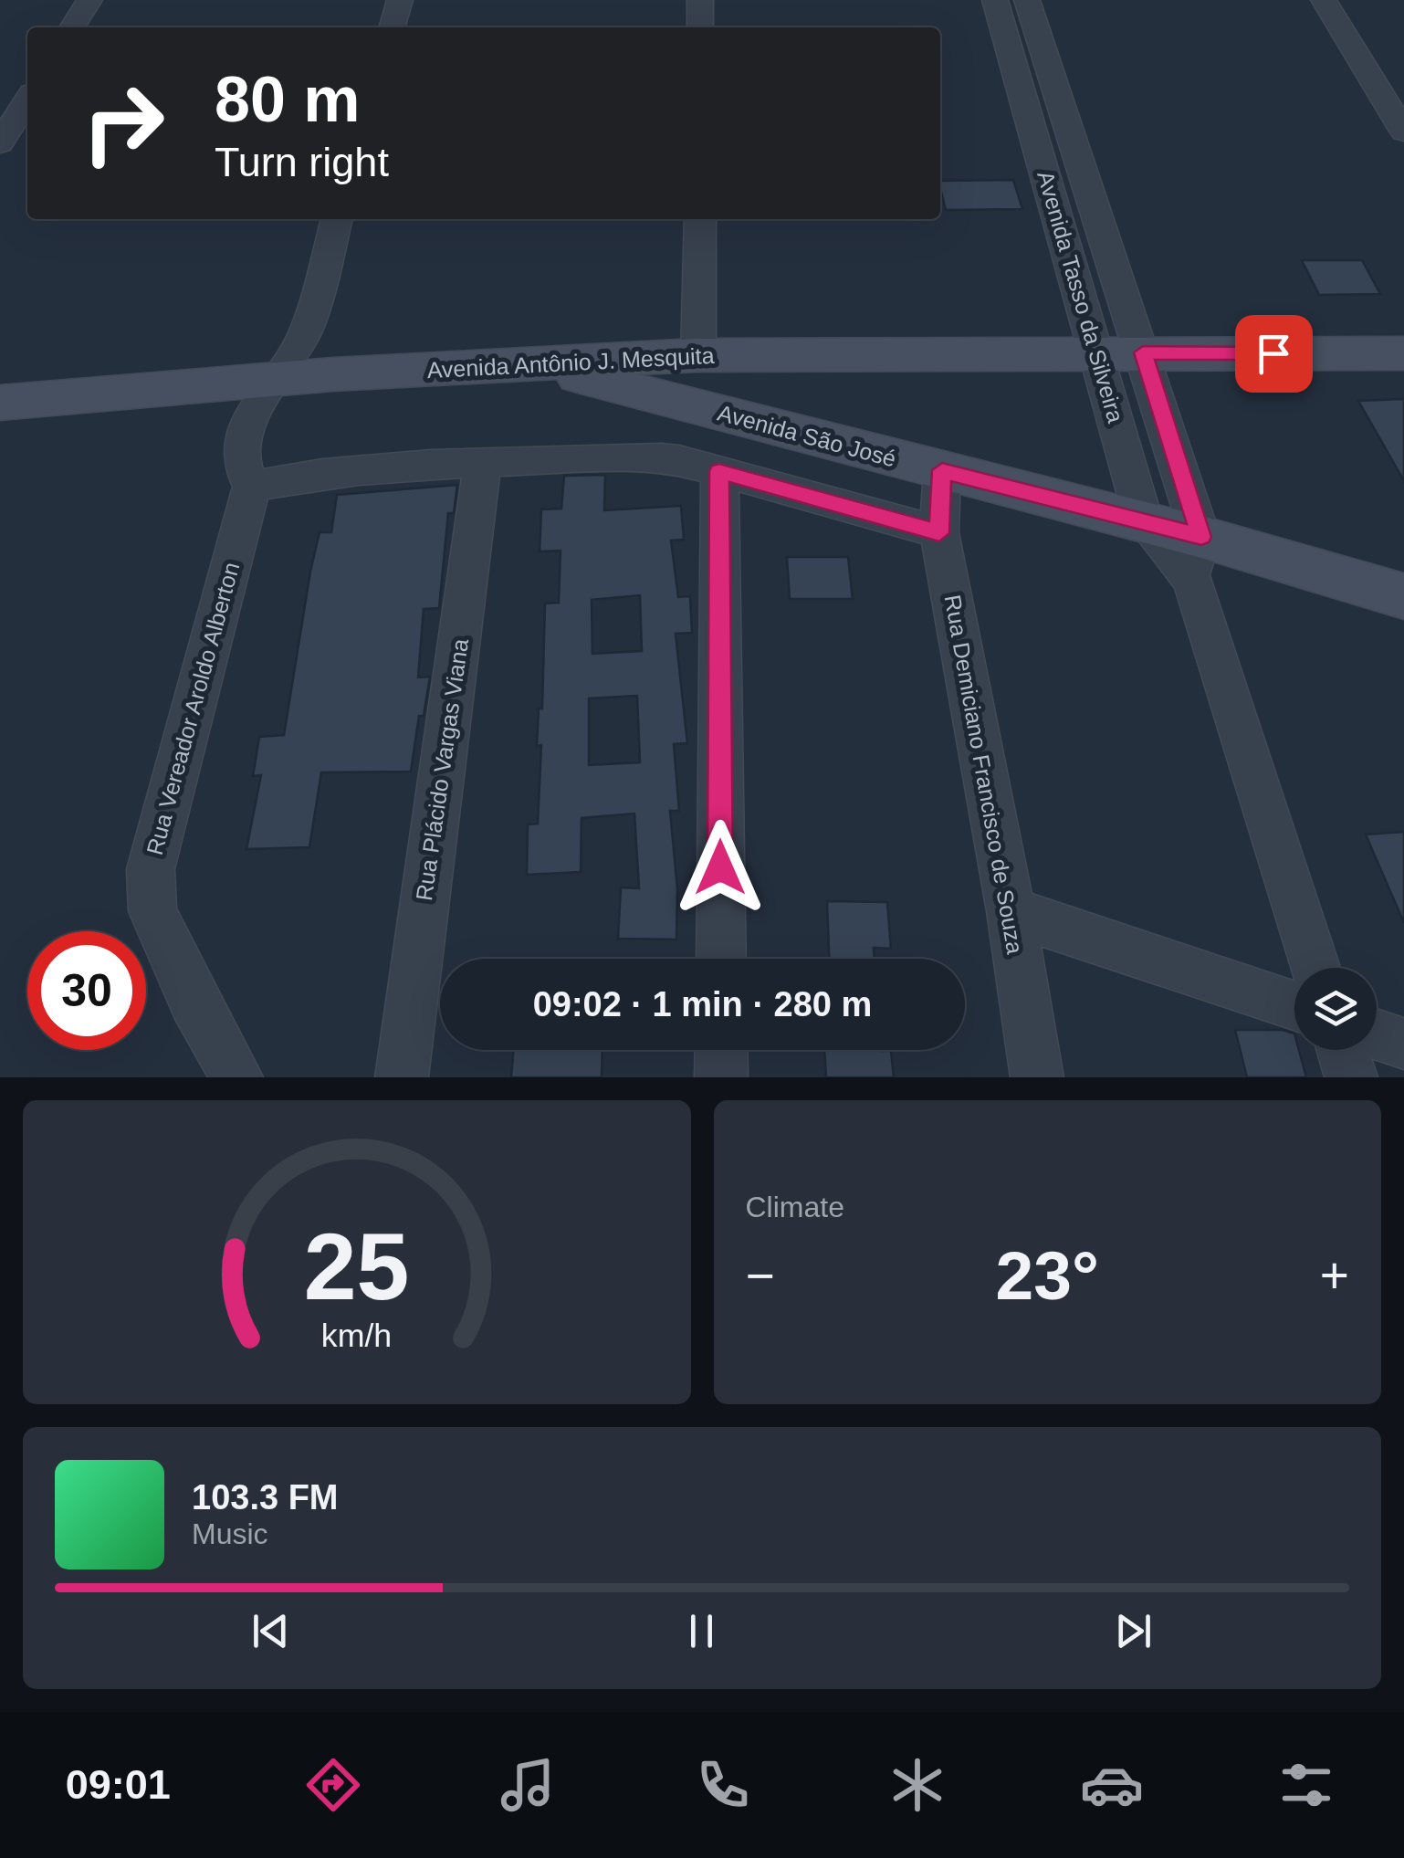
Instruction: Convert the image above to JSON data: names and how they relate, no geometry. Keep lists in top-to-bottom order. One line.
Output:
{"streets":{"main road":["Avenida Antônio J. Mesquita","Avenida São José"],"street":["Avenida Tasso da Silveira","Rua Vereador Aroldo Alberton","Rua Plácido Vargas Viana","Rua Demiciano Francisco de Souza"]},"crossings":[["Avenida Tasso da Silveira","Avenida Antônio J. Mesquita"],["Avenida Tasso da Silveira","Avenida São José"],["Avenida Antônio J. Mesquita","Avenida São José"],["Avenida São José","Rua Demiciano Francisco de Souza"]],"page":{"turn":["80 m","Turn right"],"limit":"30","trip":"09:02 · 1 min · 280 m","tile":"Climate","heat":["−","23°","+"],"song":["103.3 FM","Music"],"tabs":"09:01","gauge":["25","km/h"]}}
